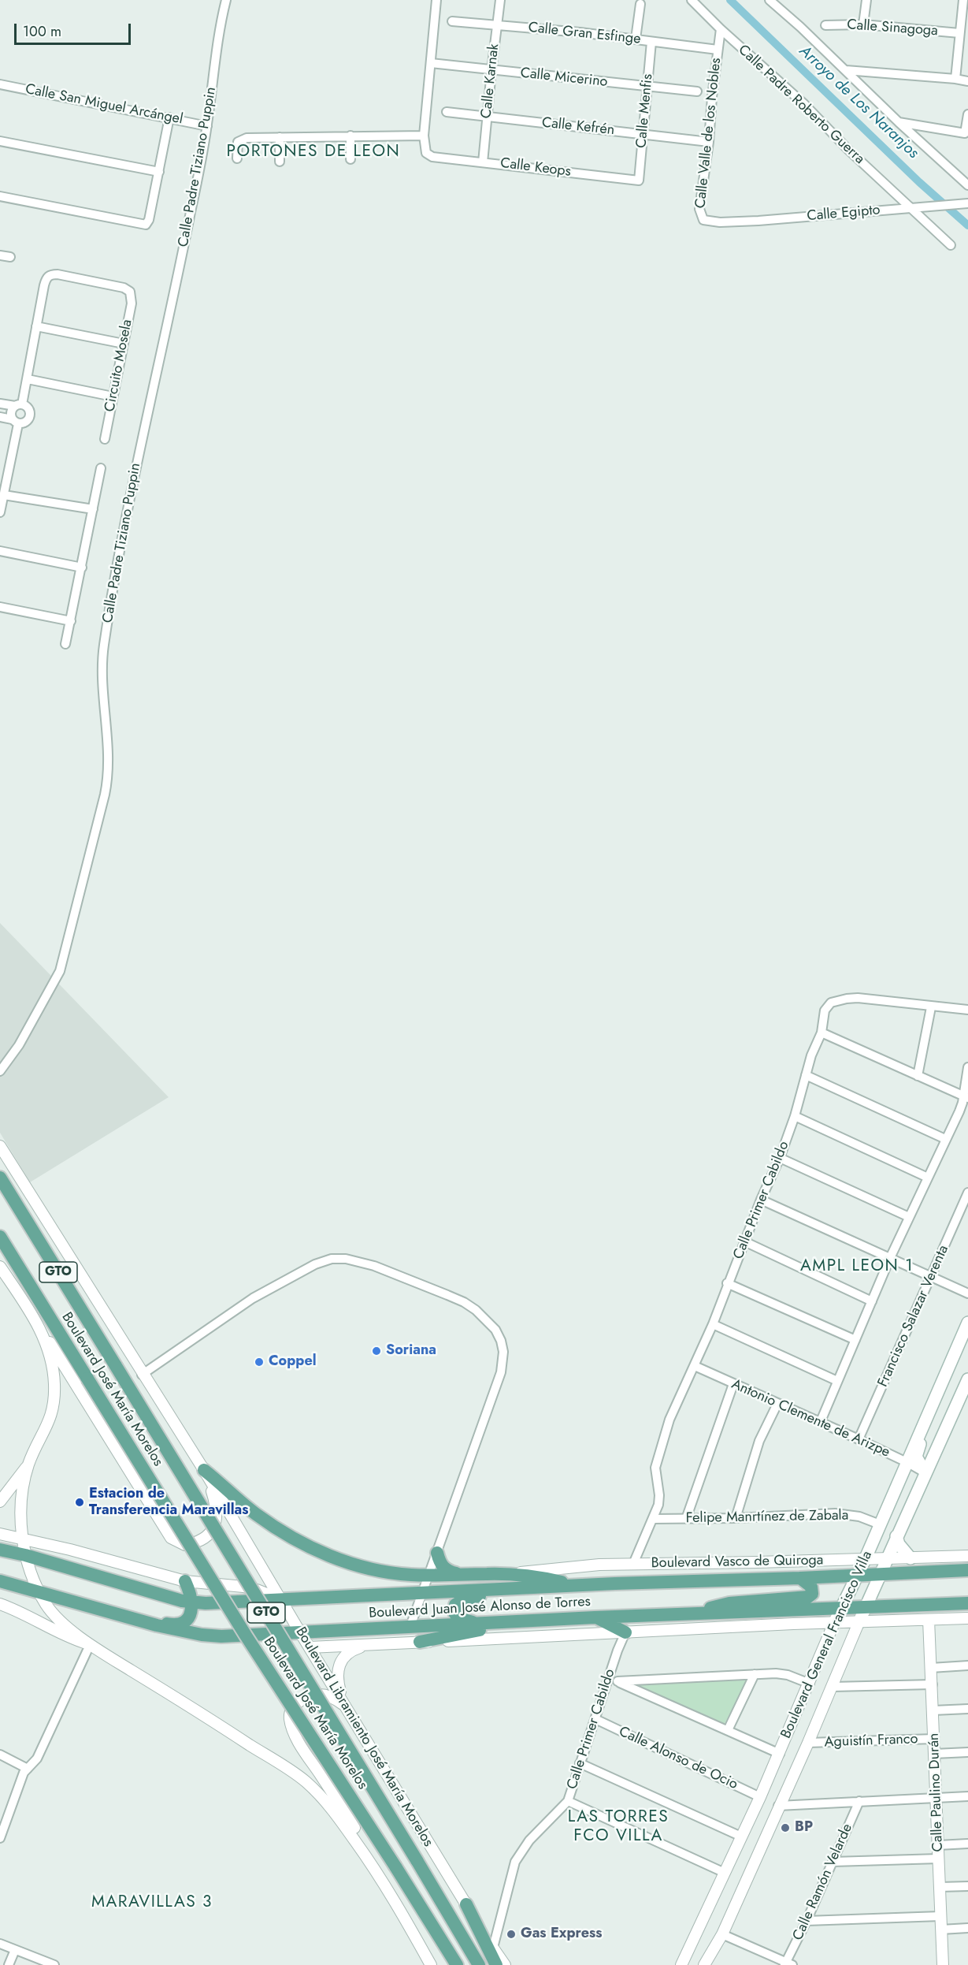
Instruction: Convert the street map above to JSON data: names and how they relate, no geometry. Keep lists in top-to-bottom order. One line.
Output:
{"streets":{"main road":["GTO","Boulevard José María Morelos","Boulevard Juan José Alonso de Torres","Boulevard General Francisco Villa"],"street":["Calle Sinagoga","Calle Gran Esfinge","Calle Micerino","Calle Karnak","Calle San Miguel Arcángel","Calle Padre Roberto Guerra","Calle Menfis","Calle Kefrén","Calle Valle de los Nobles","Calle Padre Tiziano Puppin","Calle Keops","Calle Egipto","Circuito Mosela","Calle Primer Cabildo","Francisco Salazar Verenta","Antonio Clemente de Arizpe","Felipe Manrtínez de Zabala","Boulevard Vasco de Quiroga","Boulevard Libramiento José María Morelos","Aguistín Franco","Calle Alonso de Ocio","Calle Paulino Durán","Calle Ramón Velarde"]},"crossings":[["Calle Gran Esfinge","Calle Karnak"],["Calle Gran Esfinge","Calle Menfis"],["Calle Gran Esfinge","Calle Valle de los Nobles"],["Calle Micerino","Calle Karnak"],["Calle Micerino","Calle Menfis"],["Calle Karnak","Calle Kefrén"],["Calle Karnak","Calle Keops"],["Calle San Miguel Arcángel","Calle Padre Tiziano Puppin"],["Calle Padre Roberto Guerra","Calle Valle de los Nobles"],["Calle Padre Roberto Guerra","Calle Egipto"],["Calle Menfis","Calle Kefrén"],["Calle Menfis","Calle Keops"],["Calle Kefrén","Calle Valle de los Nobles"],["Calle Valle de los Nobles","Calle Egipto"],["Calle Primer Cabildo","Antonio Clemente de Arizpe"],["Calle Primer Cabildo","Felipe Manrtínez de Zabala"],["Calle Primer Cabildo","Boulevard Vasco de Quiroga"],["Calle Primer Cabildo","Boulevard Libramiento José María Morelos"],["Calle Primer Cabildo","Calle Alonso de Ocio"],["Francisco Salazar Verenta","Antonio Clemente de Arizpe"],["Antonio Clemente de Arizpe","Boulevard General Francisco Villa"],["Felipe Manrtínez de Zabala","Boulevard General Francisco Villa"],["Boulevard Vasco de Quiroga","Boulevard General Francisco Villa"],["Boulevard Juan José Alonso de Torres","Boulevard General Francisco Villa"],["Boulevard Juan José Alonso de Torres","Boulevard Libramiento José María Morelos"],["Boulevard General Francisco Villa","Aguistín Franco"],["Boulevard General Francisco Villa","Calle Alonso de Ocio"],["Aguistín Franco","Calle Paulino Durán"]],"districts":["PORTONES DE LEON","AMPL LEON 1","LAS TORRES FCO VILLA","MARAVILLAS 3"],"water":["Arroyo de Los Naranjos"],"places":["Soriana","Coppel","Estacion de Transferencia Maravillas","BP","Gas Express"],"scale_bar":"100 m"}
